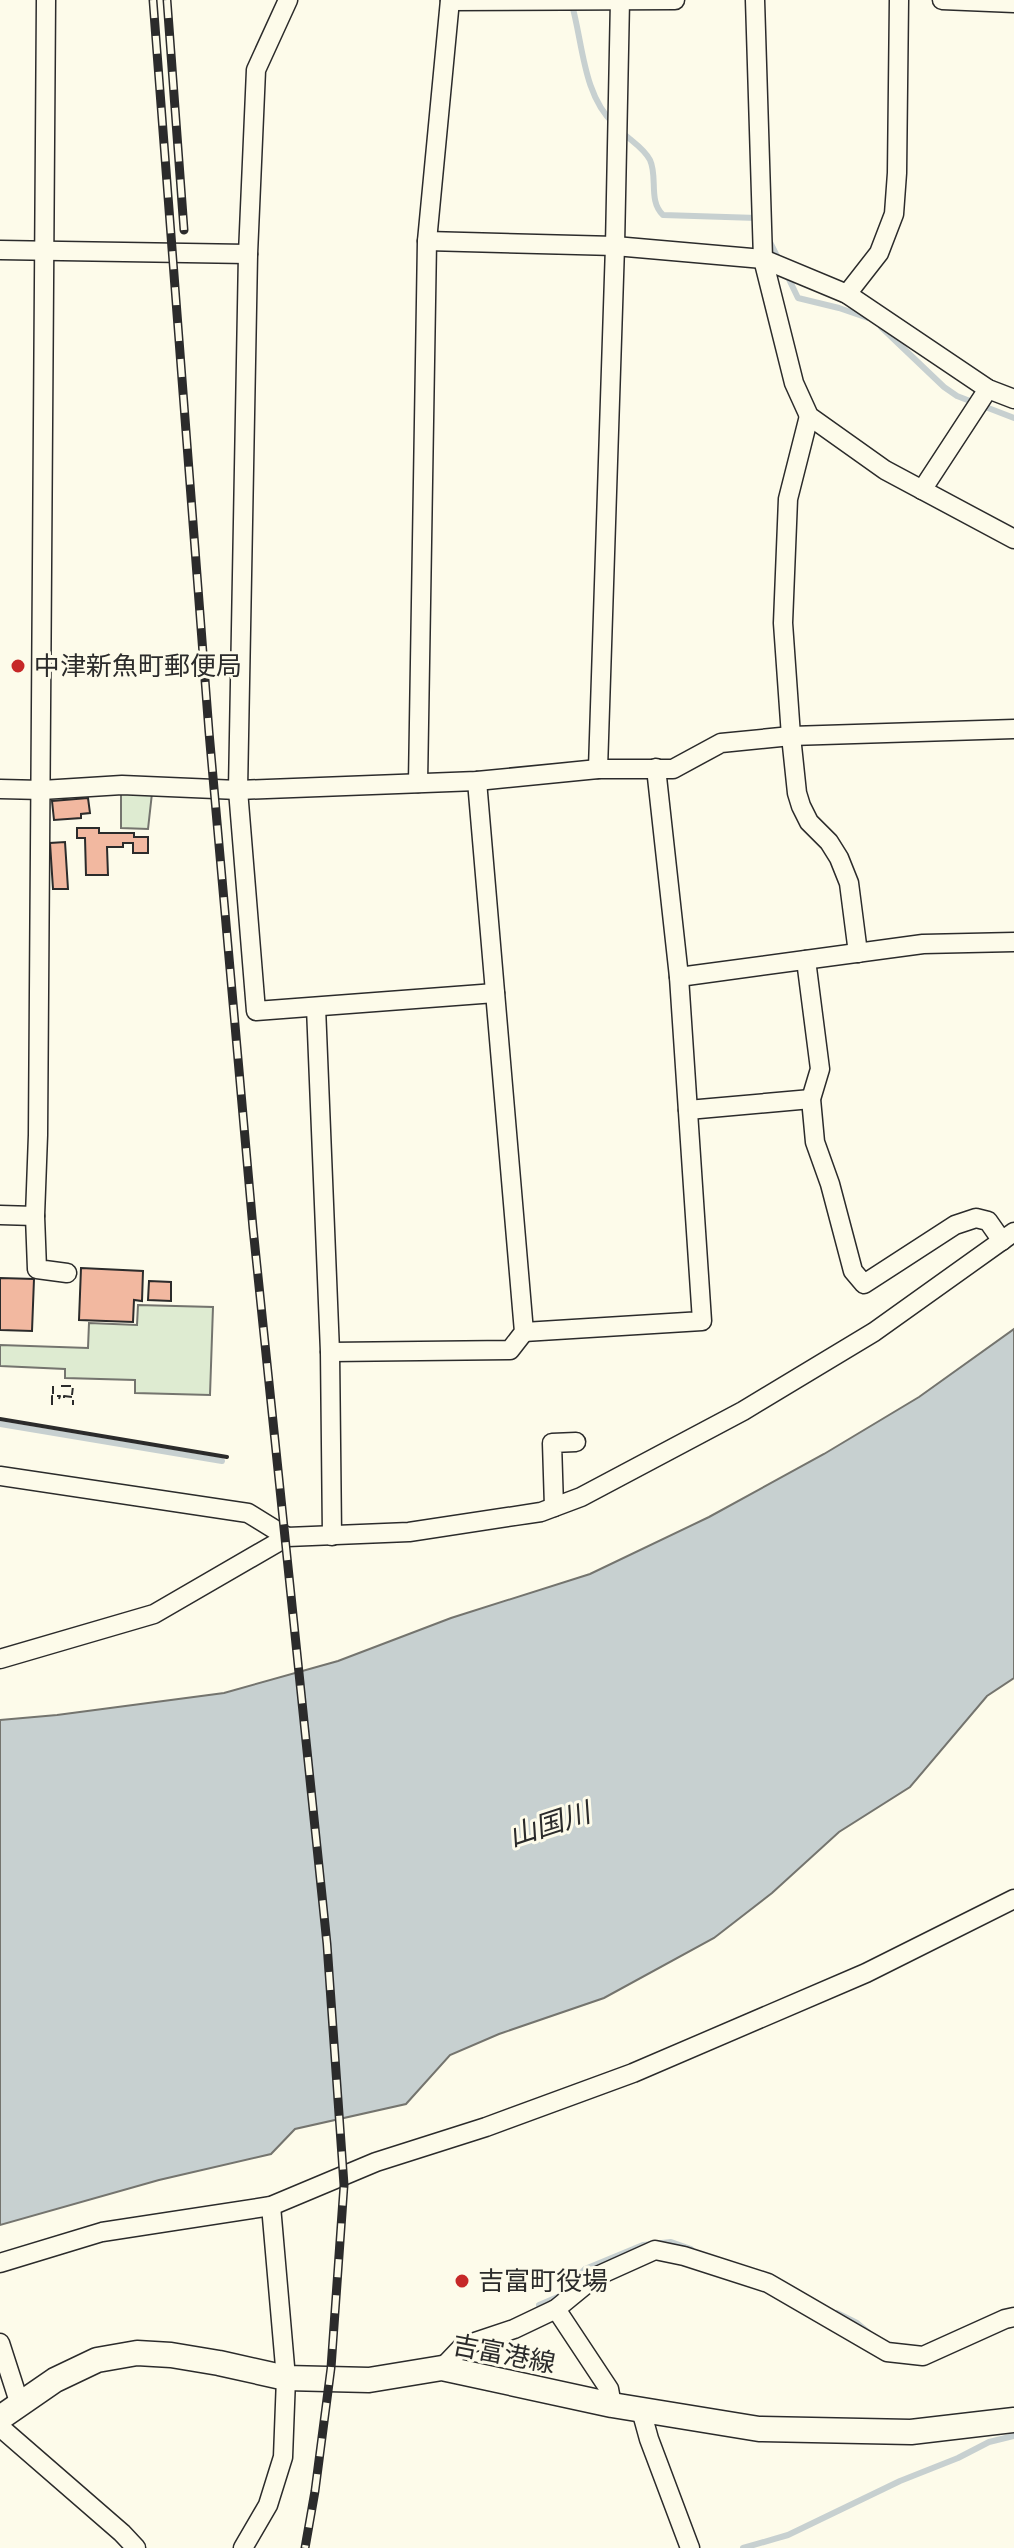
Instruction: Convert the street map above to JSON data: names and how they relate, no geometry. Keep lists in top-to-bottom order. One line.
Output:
{"streets":{"main road":["吉富港線"]},"water":["山国川"],"places":["中津新魚町郵便局","吉富町役場"]}
